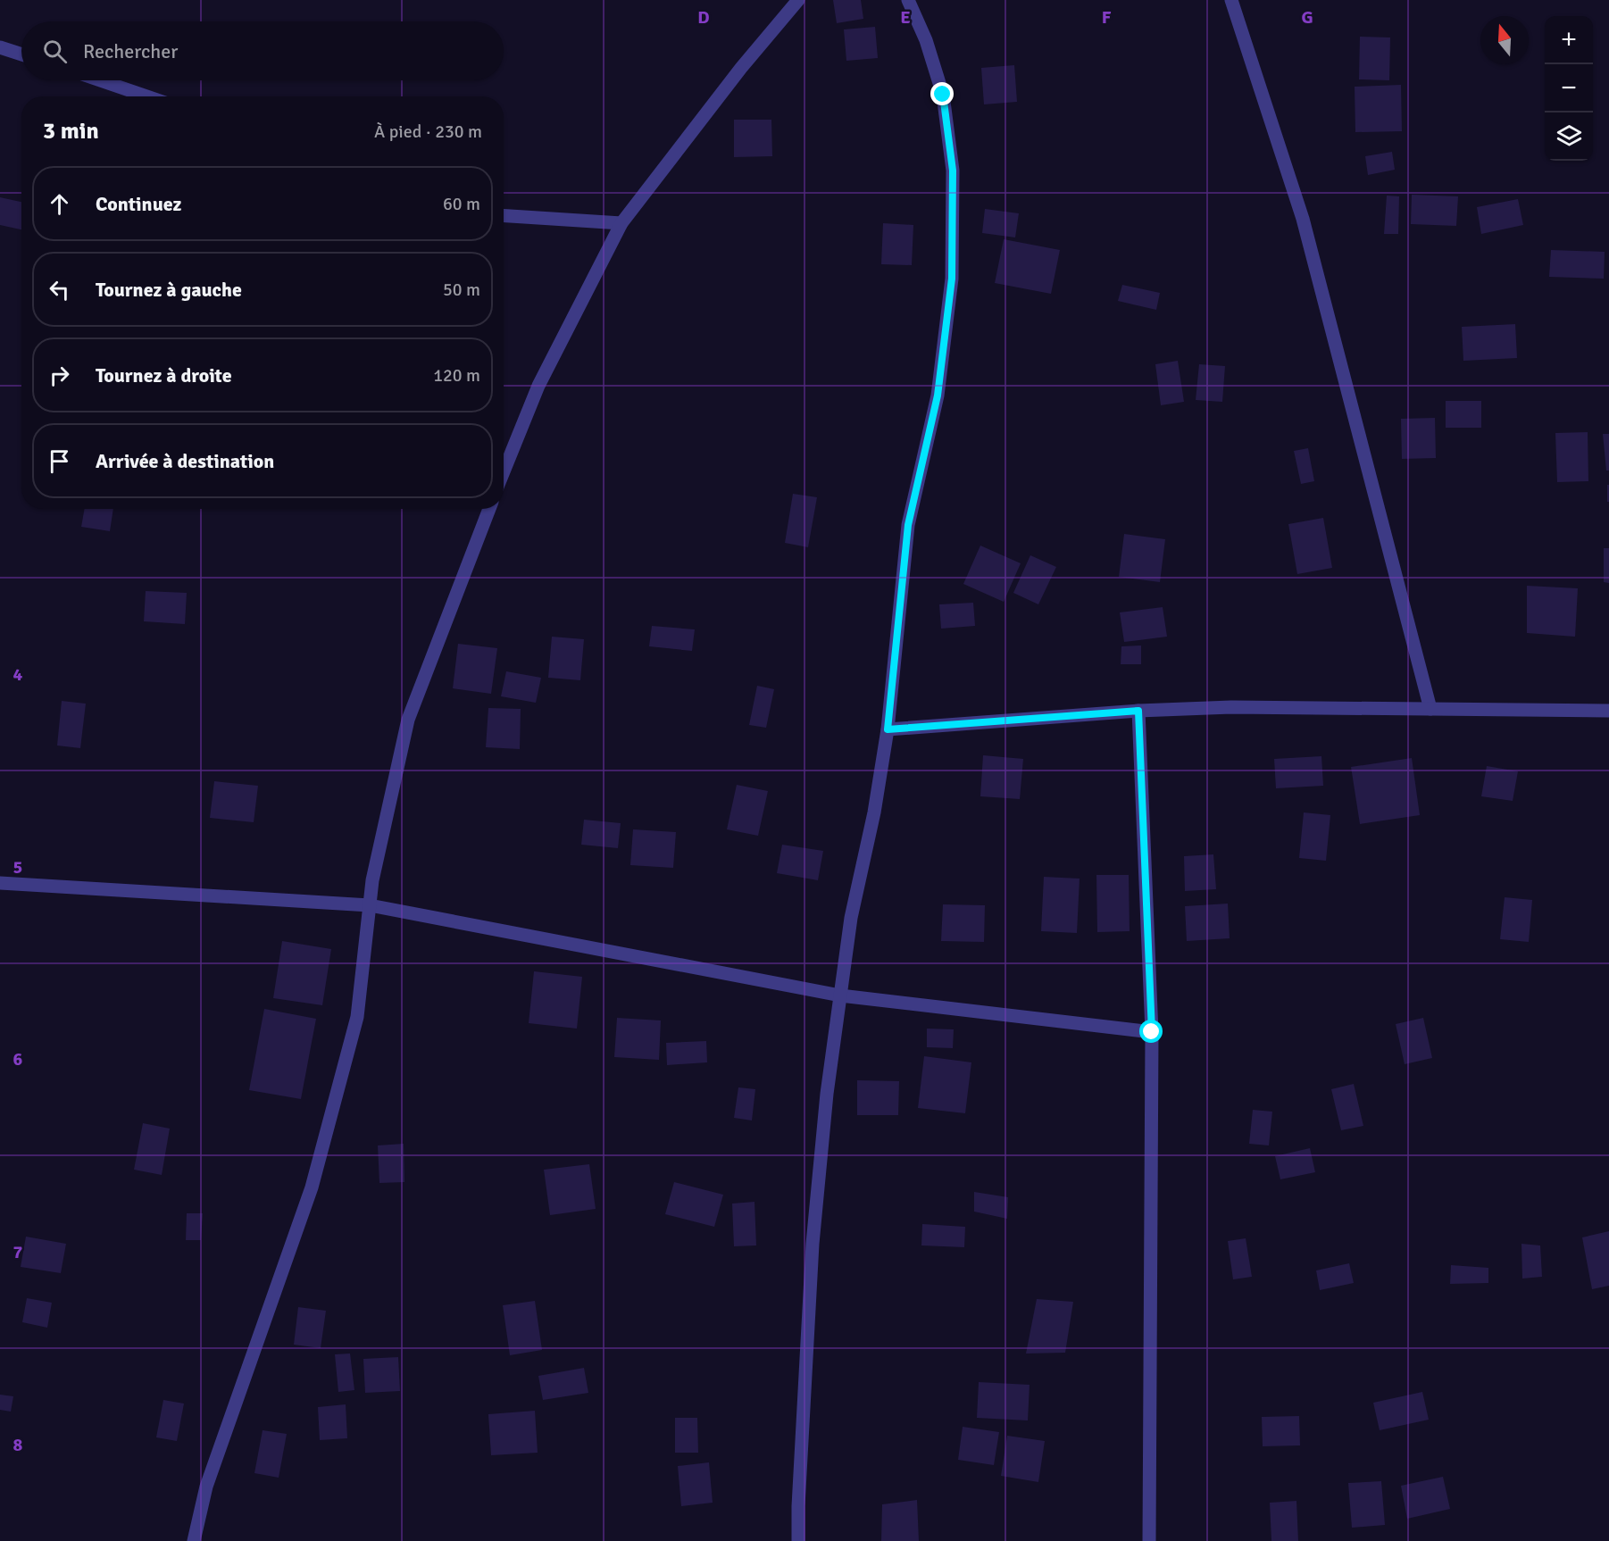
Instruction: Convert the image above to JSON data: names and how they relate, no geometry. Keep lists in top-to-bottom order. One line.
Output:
{"north":"top","page":{"map_buttons":["+","−"],"search":"Rechercher","heading":["3 min","À pied · 230 m"],"list":[["Continuez","60 m"],["Tournez à gauche","50 m"],["Tournez à droite","120 m"],"Arrivée à destination"]},"grid":{"columns":["D","E","F","G"],"rows":["4","5","6","7","8"]}}
